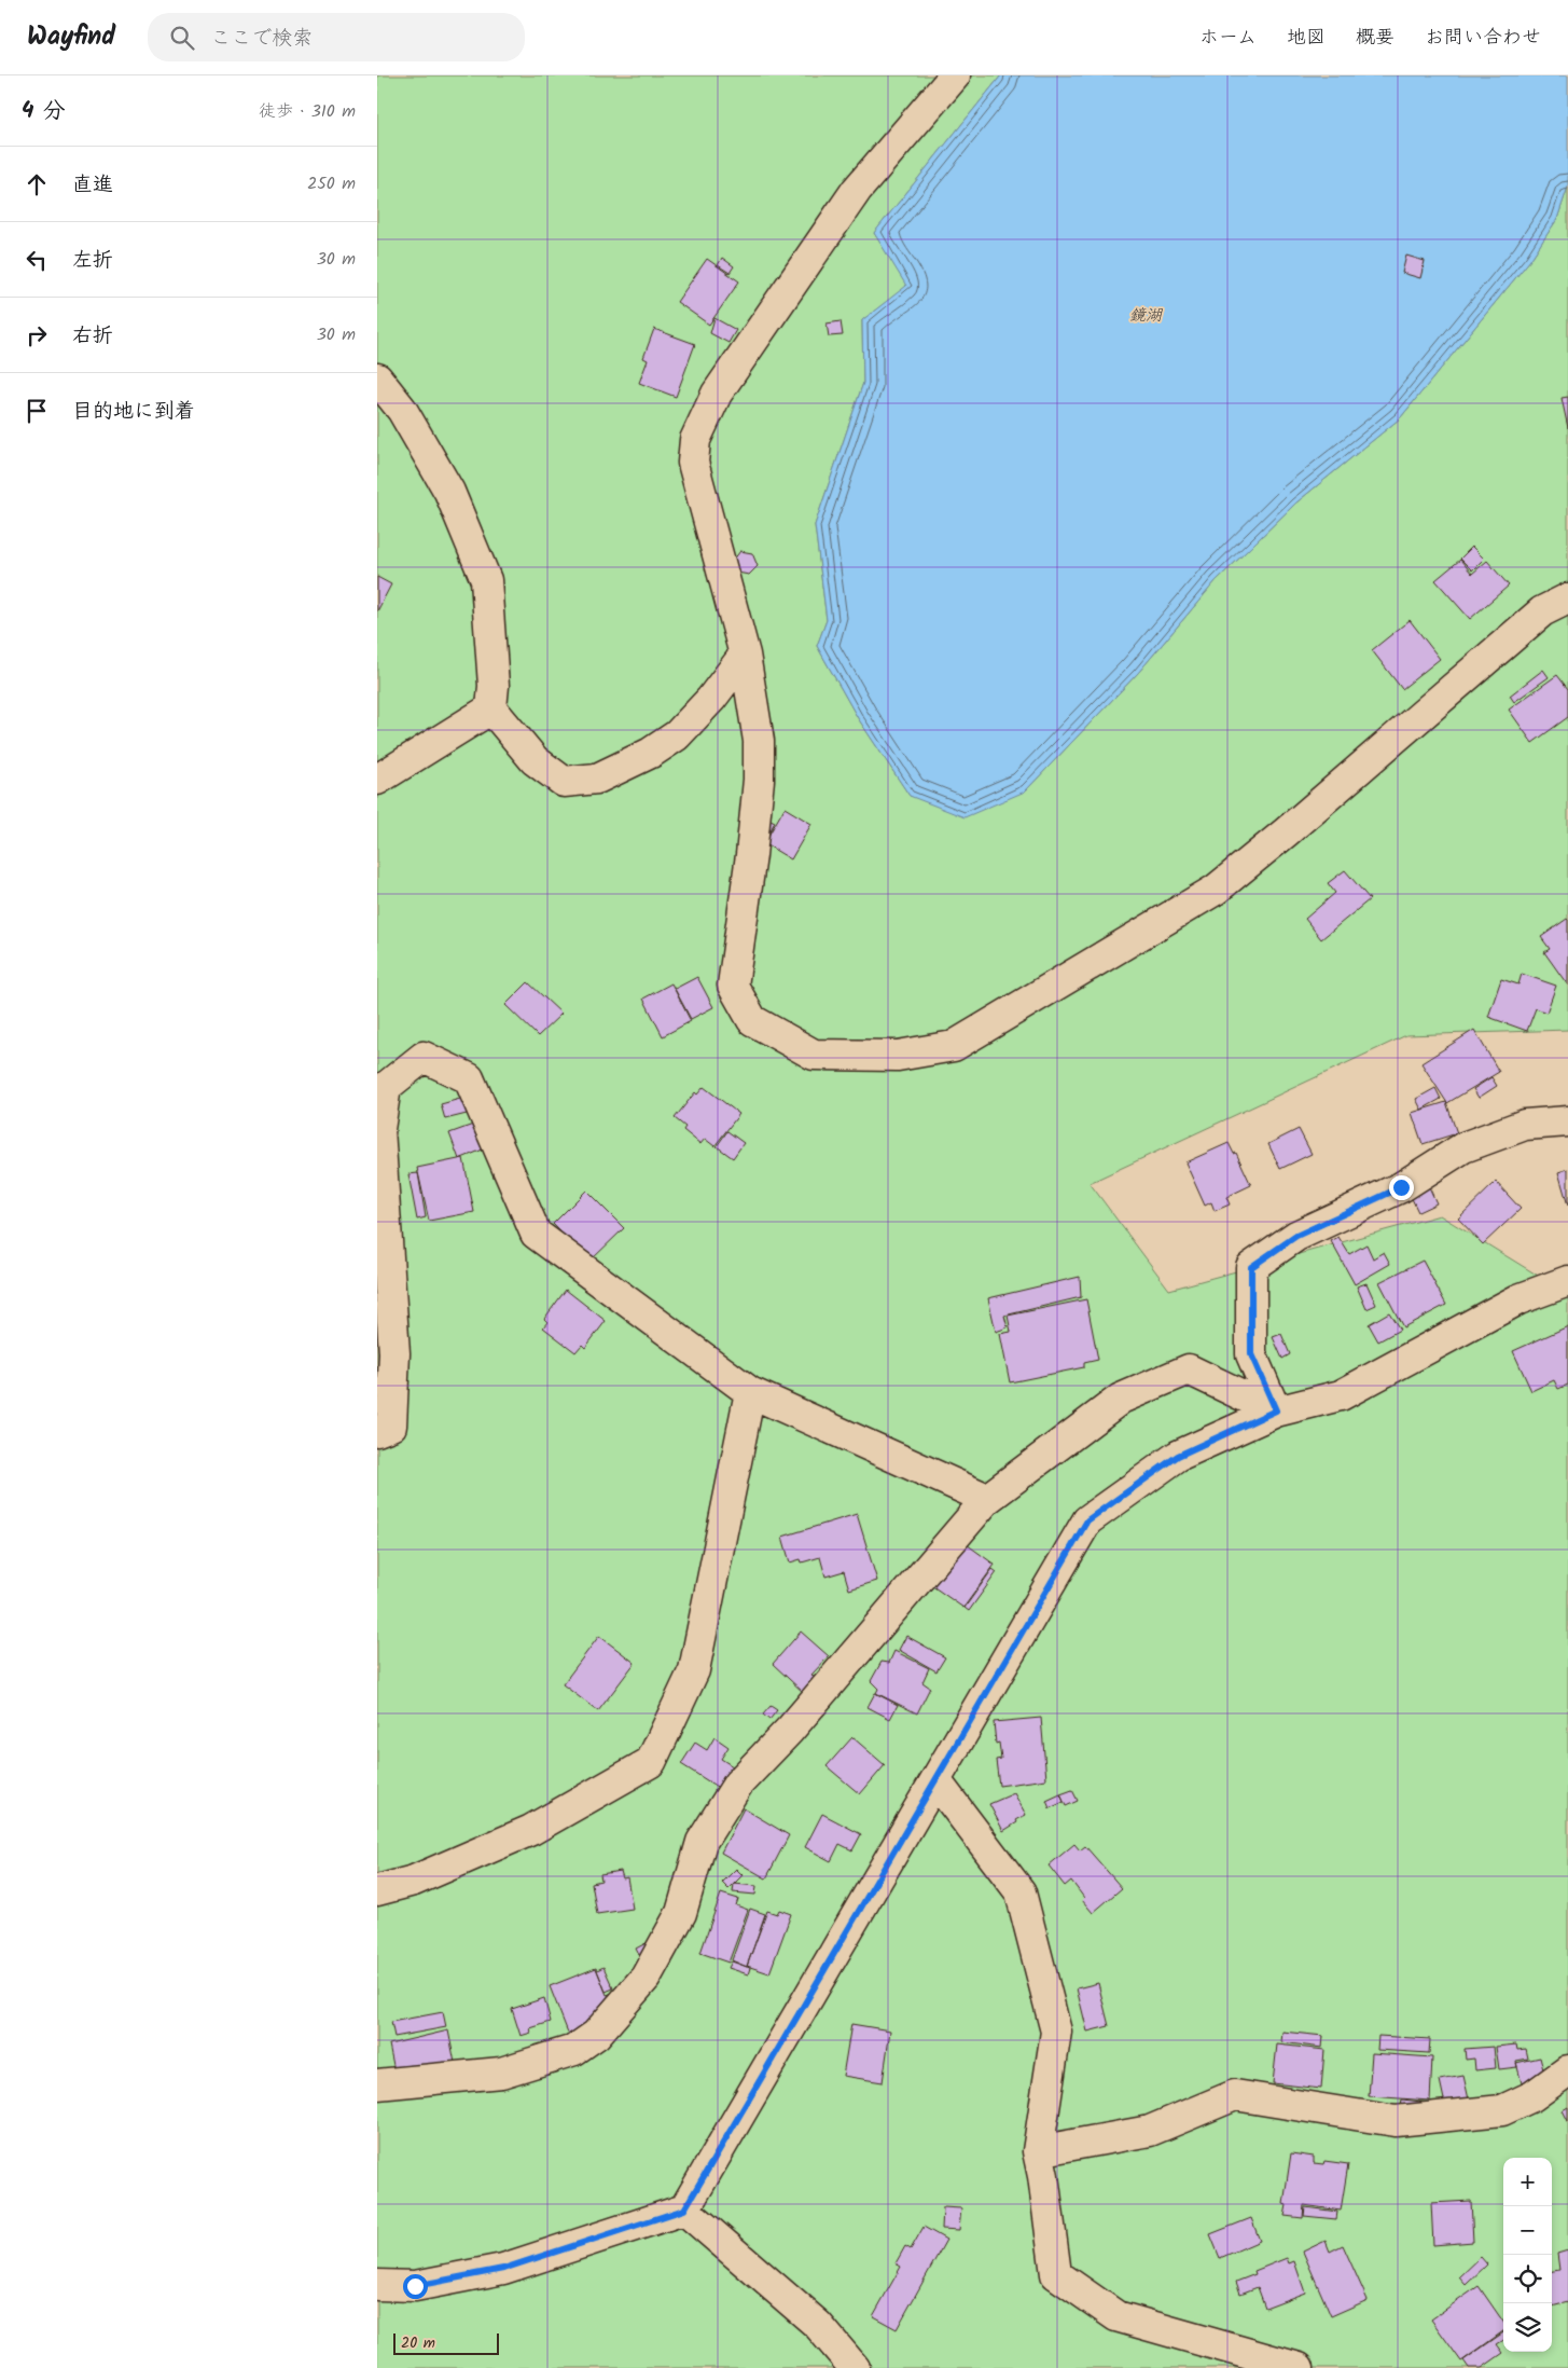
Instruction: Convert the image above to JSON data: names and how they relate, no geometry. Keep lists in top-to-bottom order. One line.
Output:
{"water":["鏡湖"],"scale_bar":"20 m","page":{"header":"Wayfind","search":"ここで検索","nav":["ホーム","地図","概要","お問い合わせ"],"heading":["4 分","徒歩 · 310 m"],"list":[["直進","250 m"],["左折","30 m"],["右折","30 m"],"目的地に到着"],"map_buttons":["+","−"],"scale":"20 m"}}
